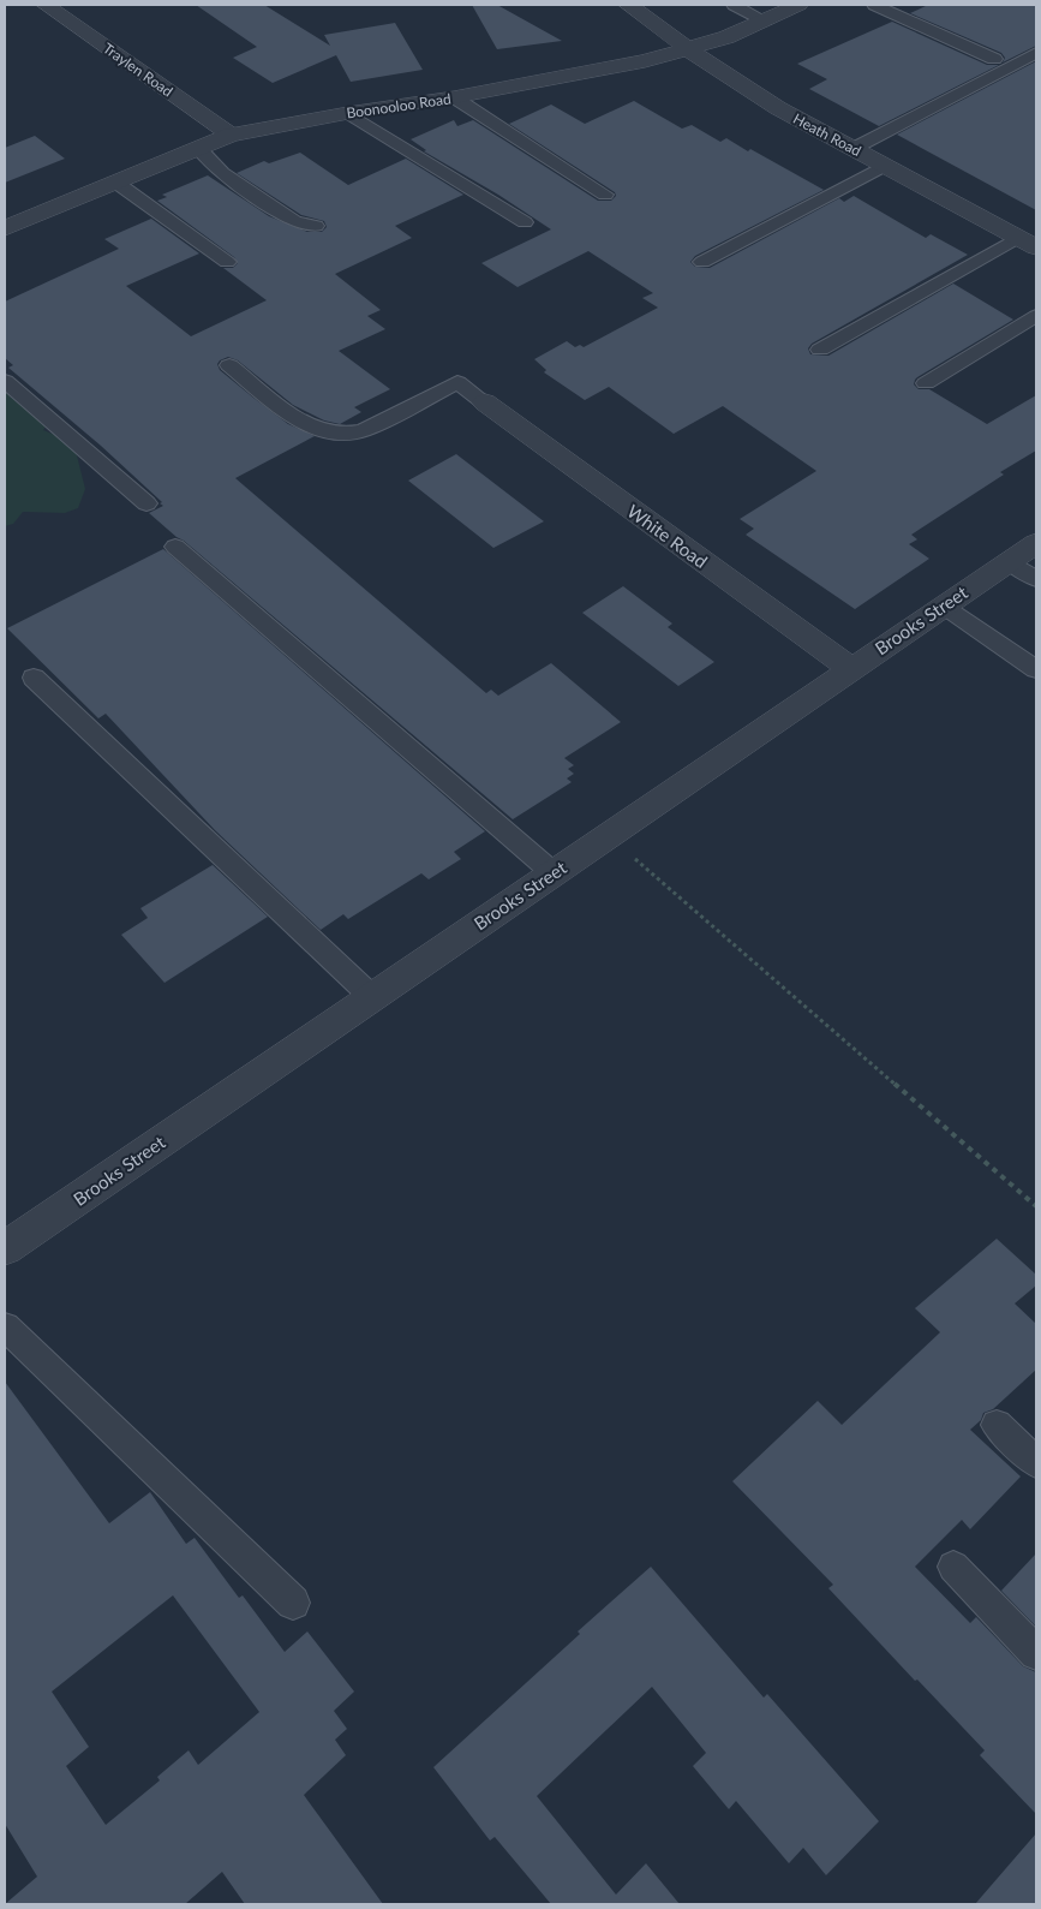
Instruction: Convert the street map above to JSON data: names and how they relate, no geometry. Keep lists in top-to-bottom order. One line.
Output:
{"streets":{"street":["Traylen Road","Boonooloo Road","Heath Road","White Road","Brooks Street"]},"crossings":[["Traylen Road","Boonooloo Road"],["Boonooloo Road","Heath Road"],["White Road","Brooks Street"]]}
